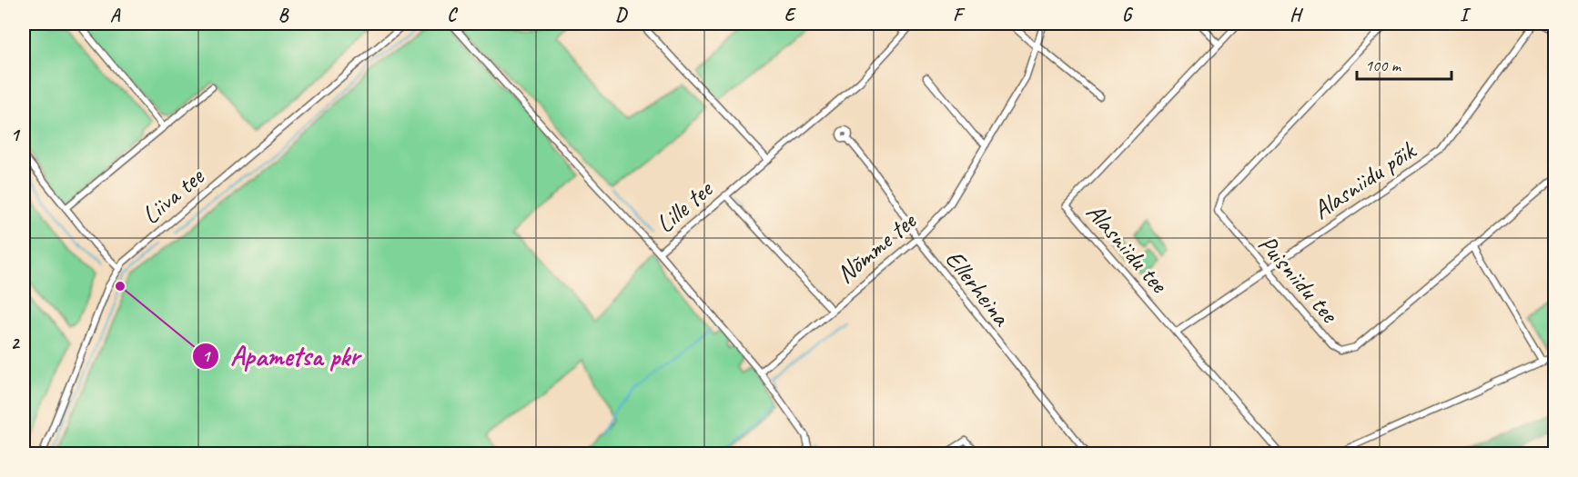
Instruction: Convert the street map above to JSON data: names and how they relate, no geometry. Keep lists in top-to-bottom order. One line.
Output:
{"streets":{"street":["Alasniidu põik","Liiva tee","Lille tee","Nõmme tee","Alasniidu tee","Puisniidu tee","Ellerheina"]},"crossings":[["Alasniidu põik","Alasniidu tee"],["Alasniidu põik","Puisniidu tee"],["Nõmme tee","Ellerheina"]],"places":["Apametsa pkr"],"scale_bar":"100 m","grid":{"columns":["A","B","C","D","E","F","G","H","I"],"rows":["1","2"]}}
